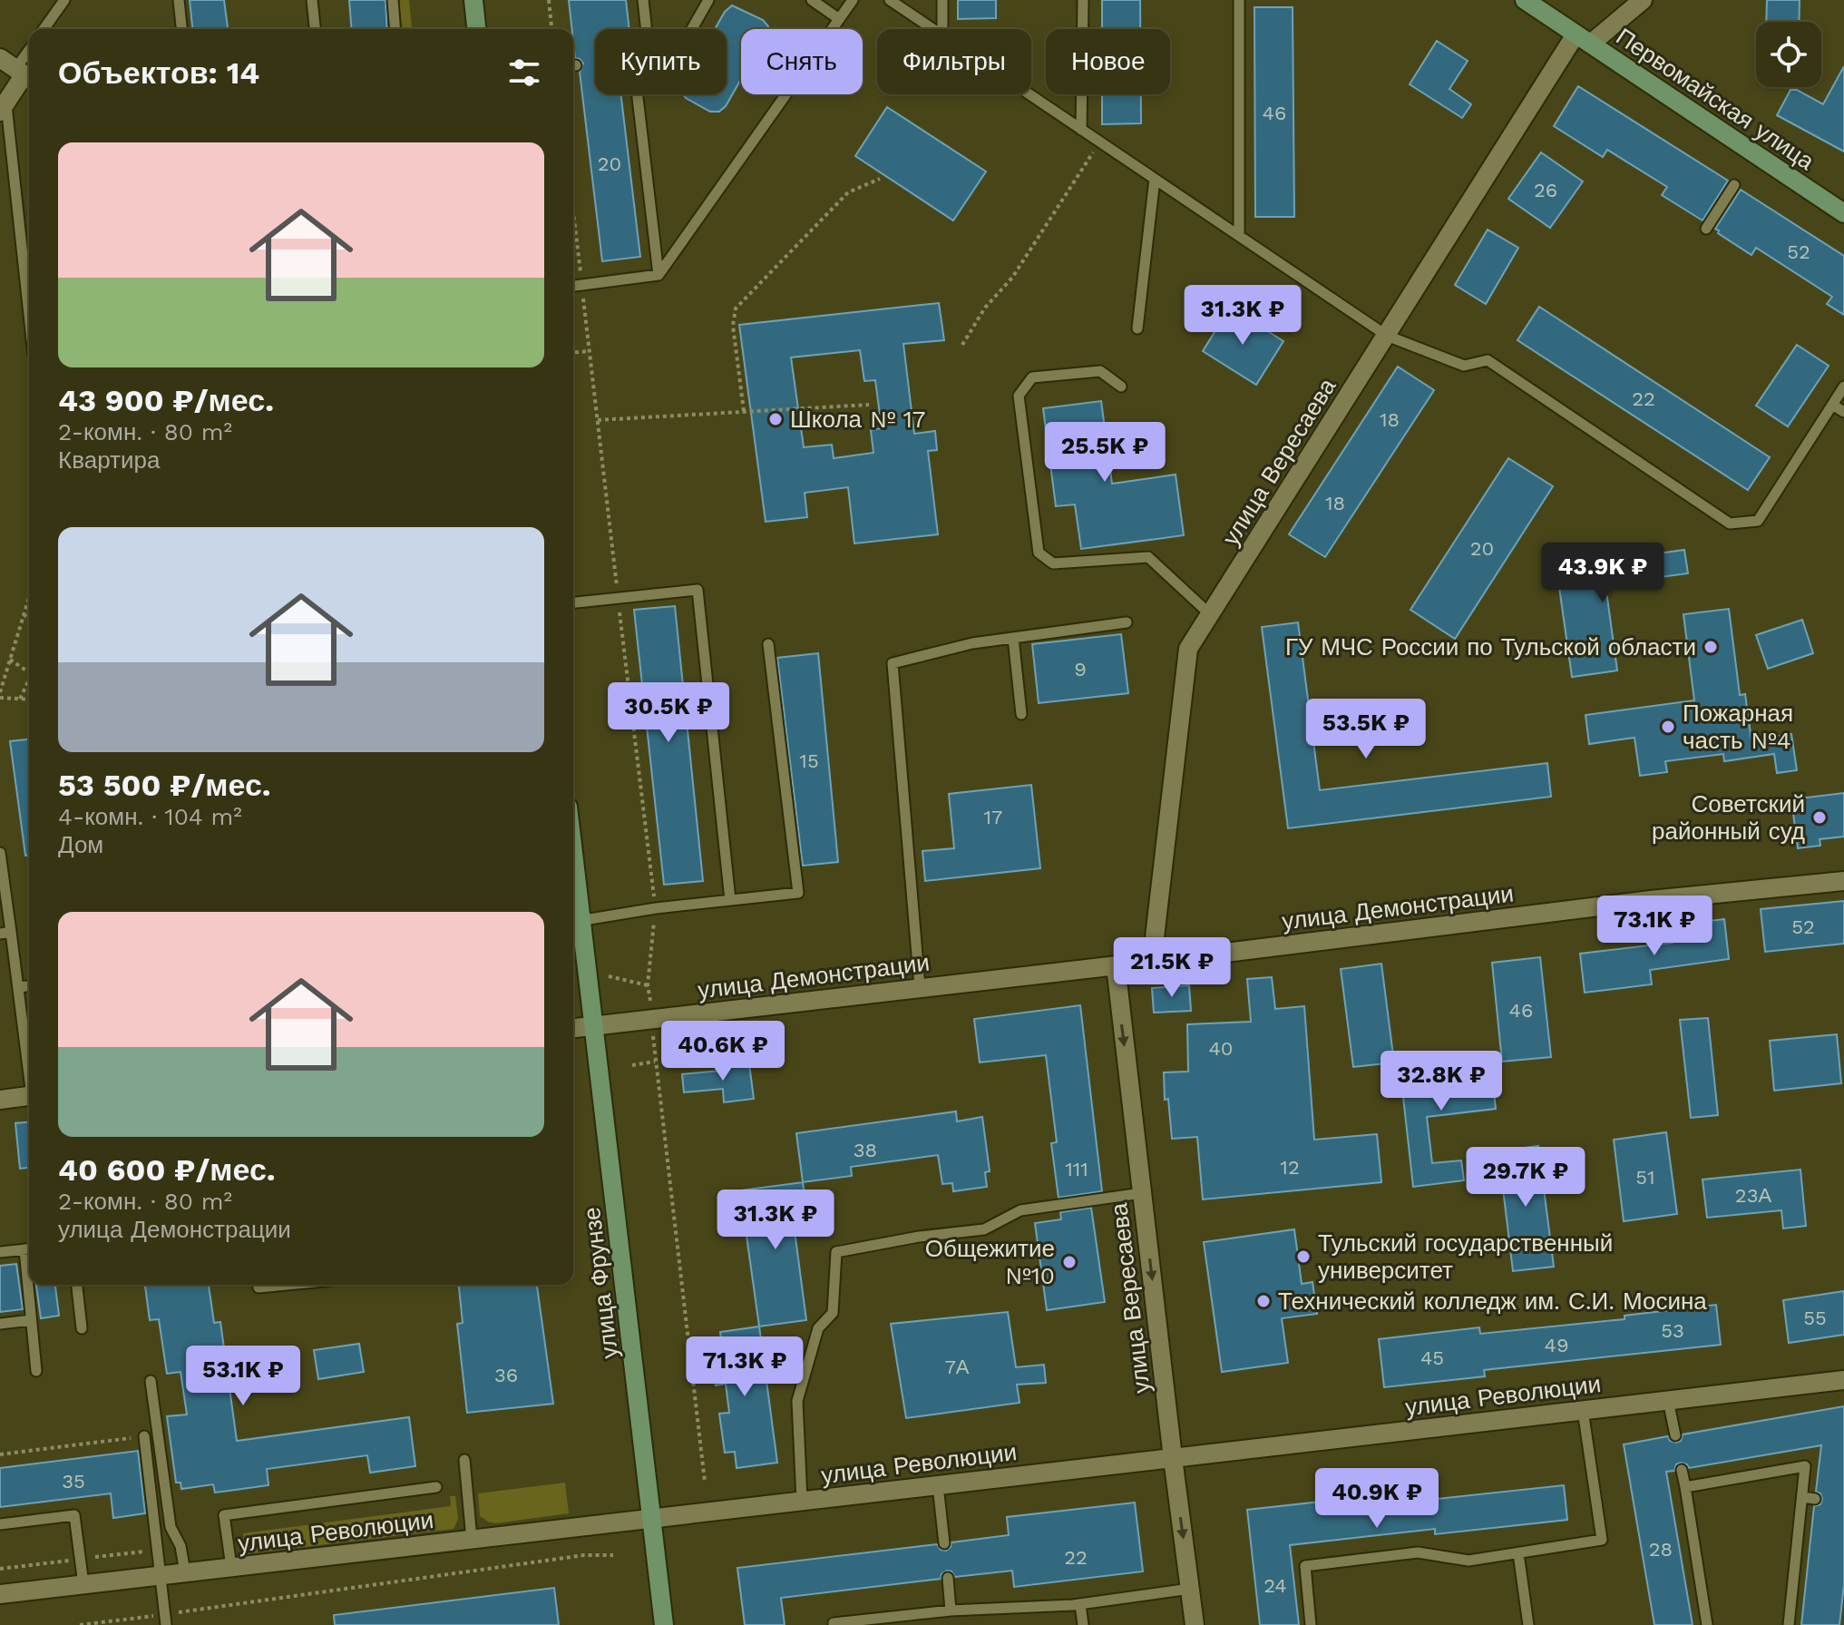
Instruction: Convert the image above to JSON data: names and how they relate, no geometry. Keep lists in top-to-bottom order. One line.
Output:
{"streets":{"street":["Первомайская улица","улица Вересаева","улица Демонстрации","улица Фрунзе","улица Революции"]},"crossings":[["Первомайская улица","улица Вересаева"],["улица Вересаева","улица Демонстрации"],["улица Вересаева","улица Революции"],["улица Демонстрации","улица Фрунзе"],["улица Фрунзе","улица Революции"]],"one_way":["улица Вересаева"],"places":["Школа № 17","ГУ МЧС России по Тульской области","Пожарная часть №4","Советский районный суд","Тульский государственный университет","Общежитие №10","Технический колледж им. С.И. Мосина"],"house_numbers":["46","20","26","52","22","18","18","20","9","15","17","52","46","40","38","12","111","51","23А","55","53","49","45","7А","36","35","28","22","24"],"page":{"chip":["Купить","Снять","Фильтры","Новое"],"heading":"Объектов: 14","list":[{"name":"43 900 ₽/мес.","note":"2-комн. · 80 m² · Квартира"},{"name":"53 500 ₽/мес.","note":"4-комн. · 104 m² · Дом"},{"name":"40 600 ₽/мес.","note":"2-комн. · 80 m² · улица Демонстрации"}],"price":["31.3K ₽","25.5K ₽","43.9K ₽","30.5K ₽","53.5K ₽","73.1K ₽","21.5K ₽","40.6K ₽","32.8K ₽","29.7K ₽","31.3K ₽","71.3K ₽","53.1K ₽","40.9K ₽"]}}
